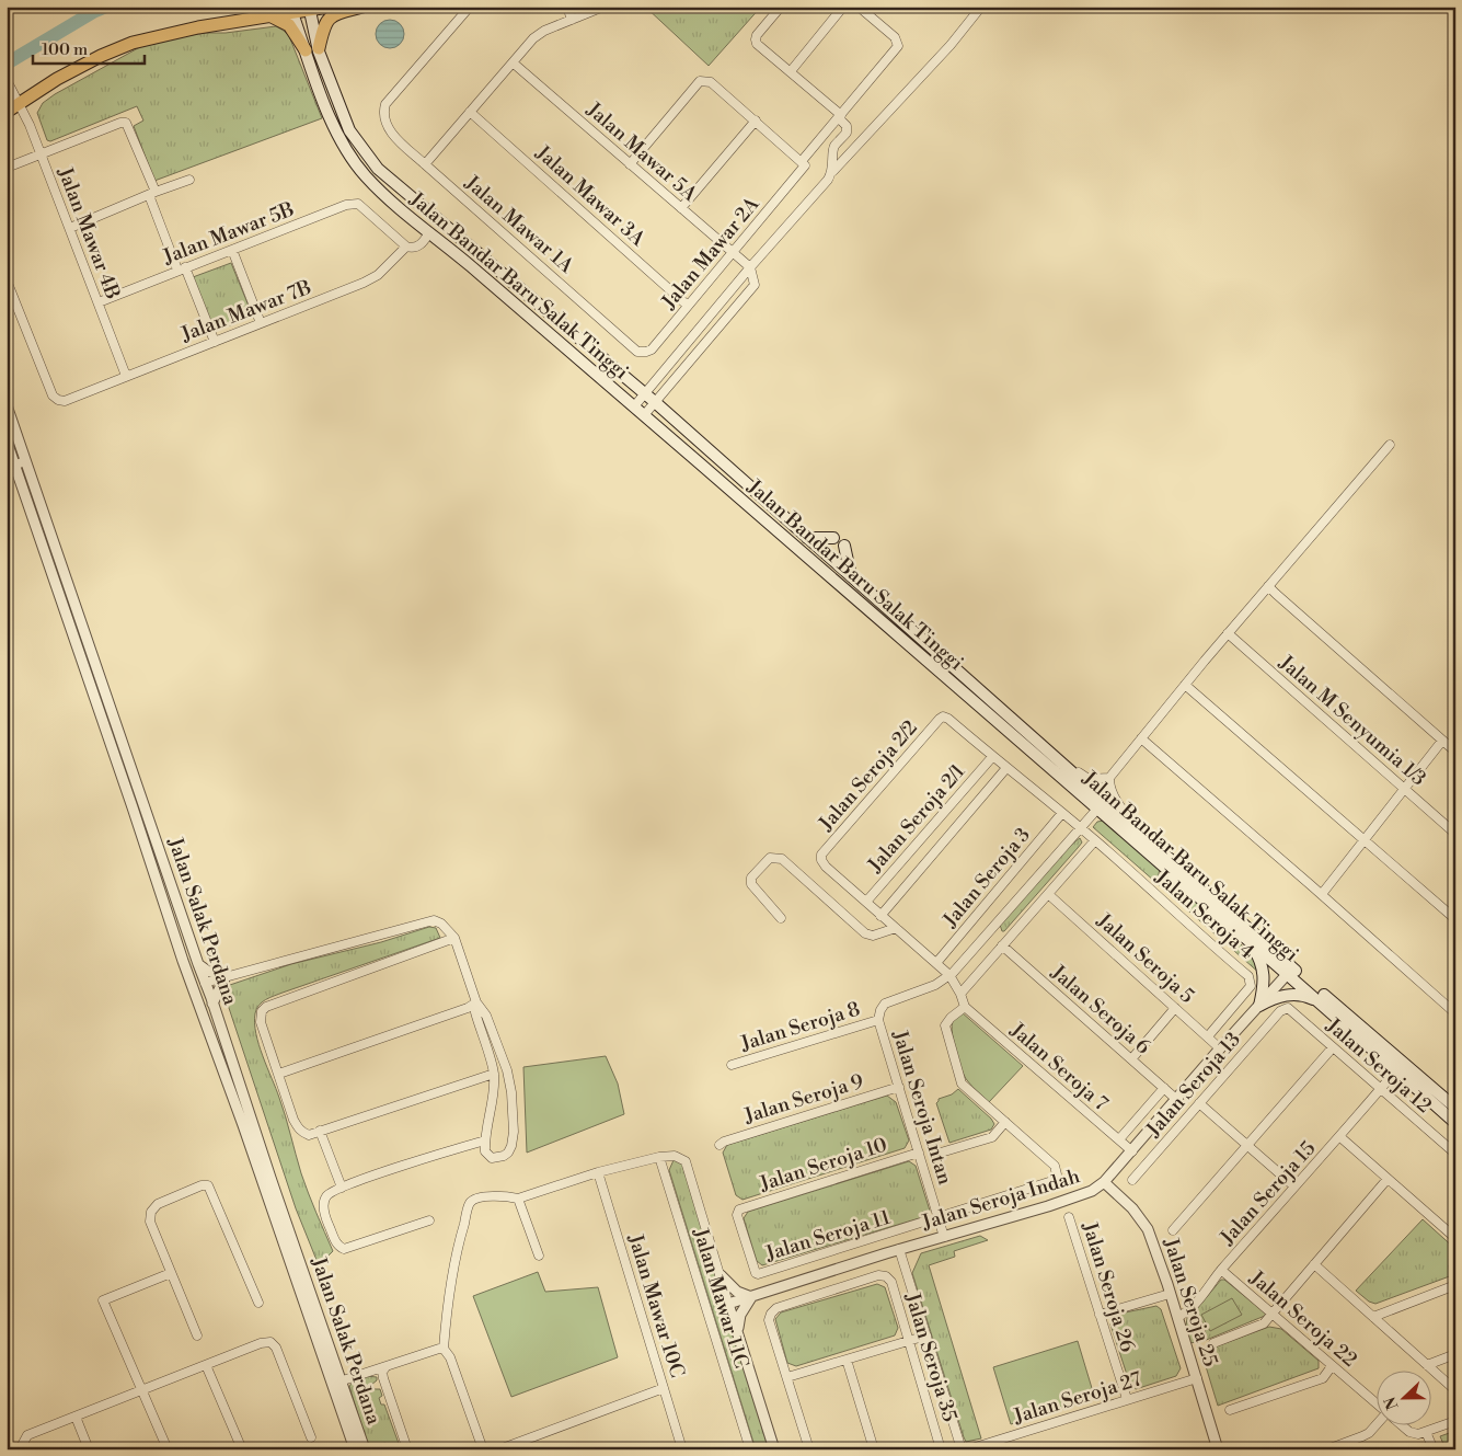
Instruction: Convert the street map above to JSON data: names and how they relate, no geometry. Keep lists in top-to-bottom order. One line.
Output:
{"streets":{"main road":["Jalan Bandar Baru Salak Tinggi"],"street":["Jalan Mawar 5A","Jalan Mawar 3A","Jalan Mawar 1A","Jalan Mawar 4B","Jalan Mawar 5B","Jalan Mawar 2A","Jalan Mawar 7B","Jalan M Senyumia 1/3","Jalan Seroja 2/2","Jalan Seroja 2/1","Jalan Seroja 3","Jalan Seroja 4","Jalan Salak Perdana","Jalan Seroja 5","Jalan Seroja 6","Jalan Seroja 8","Jalan Seroja 12","Jalan Seroja 7","Jalan Seroja 13","Jalan Seroja 9","Jalan Seroja Intan","Jalan Seroja 10","Jalan Seroja 15","Jalan Seroja Indah","Jalan Seroja 11","Jalan Seroja 26","Jalan Mawar 11C","Jalan Seroja 25","Jalan Mawar 10C","Jalan Seroja 22","Jalan Seroja 35","Jalan Seroja 27"]},"crossings":[["Jalan Mawar 5A","Jalan Mawar 2A"],["Jalan Mawar 3A","Jalan Mawar 2A"],["Jalan Mawar 1A","Jalan Mawar 2A"],["Jalan Mawar 4B","Jalan Mawar 5B"],["Jalan Mawar 4B","Jalan Mawar 7B"],["Jalan Mawar 5B","Jalan Mawar 7B"],["Jalan Bandar Baru Salak Tinggi","Jalan Seroja 15"],["Jalan Bandar Baru Salak Tinggi","Jalan Seroja Indah"],["Jalan Seroja 2/2","Jalan Seroja 2/1"],["Jalan Seroja 2/2","Jalan Seroja 4"],["Jalan Seroja 2/1","Jalan Seroja 4"],["Jalan Seroja 3","Jalan Seroja 4"],["Jalan Seroja 4","Jalan Seroja 5"],["Jalan Seroja 5","Jalan Seroja Indah"],["Jalan Seroja 6","Jalan Seroja Indah"],["Jalan Seroja 8","Jalan Seroja Intan"],["Jalan Seroja 12","Jalan Seroja 13"],["Jalan Seroja 12","Jalan Seroja 15"],["Jalan Seroja 7","Jalan Seroja Indah"],["Jalan Seroja 9","Jalan Seroja Intan"],["Jalan Seroja Intan","Jalan Seroja 10"],["Jalan Seroja Intan","Jalan Seroja Indah"],["Jalan Seroja Intan","Jalan Seroja 11"],["Jalan Seroja 10","Jalan Seroja 11"],["Jalan Seroja 15","Jalan Seroja 25"],["Jalan Seroja 15","Jalan Seroja 22"],["Jalan Seroja Indah","Jalan Seroja 25"],["Jalan Seroja 26","Jalan Seroja 27"],["Jalan Seroja 25","Jalan Seroja 27"]],"scale_bar":"100 m","north":"left"}
